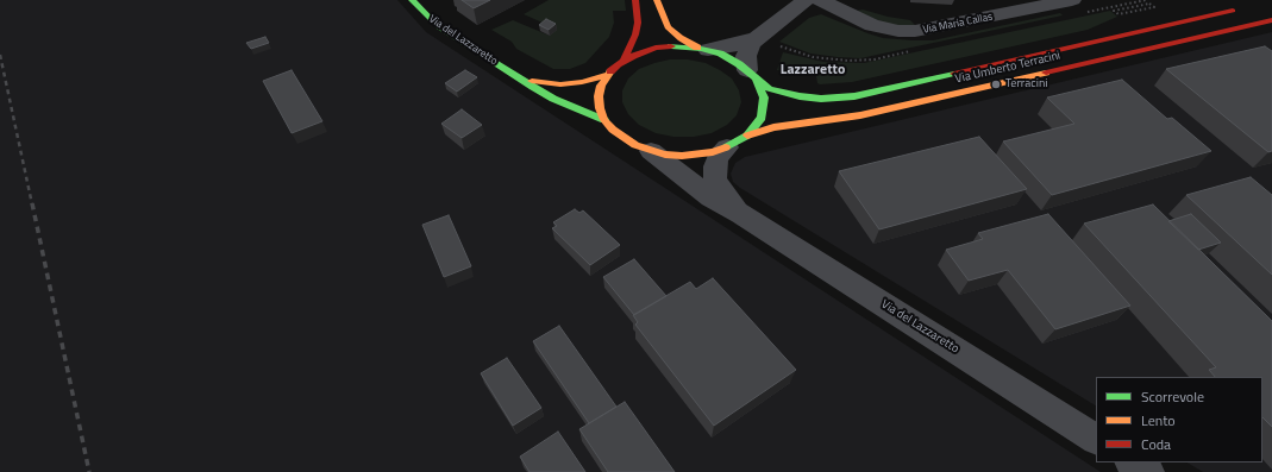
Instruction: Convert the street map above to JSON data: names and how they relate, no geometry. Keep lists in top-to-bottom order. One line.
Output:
{"streets":{"main road":["Via del Lazzaretto","Via Umberto Terracini"],"street":["Via Maria Callas"]},"crossings":[["Via del Lazzaretto","Via Umberto Terracini"]],"districts":["Lazzaretto"],"places":["Terracini"],"legend":["Scorrevole","Lento","Coda"]}
